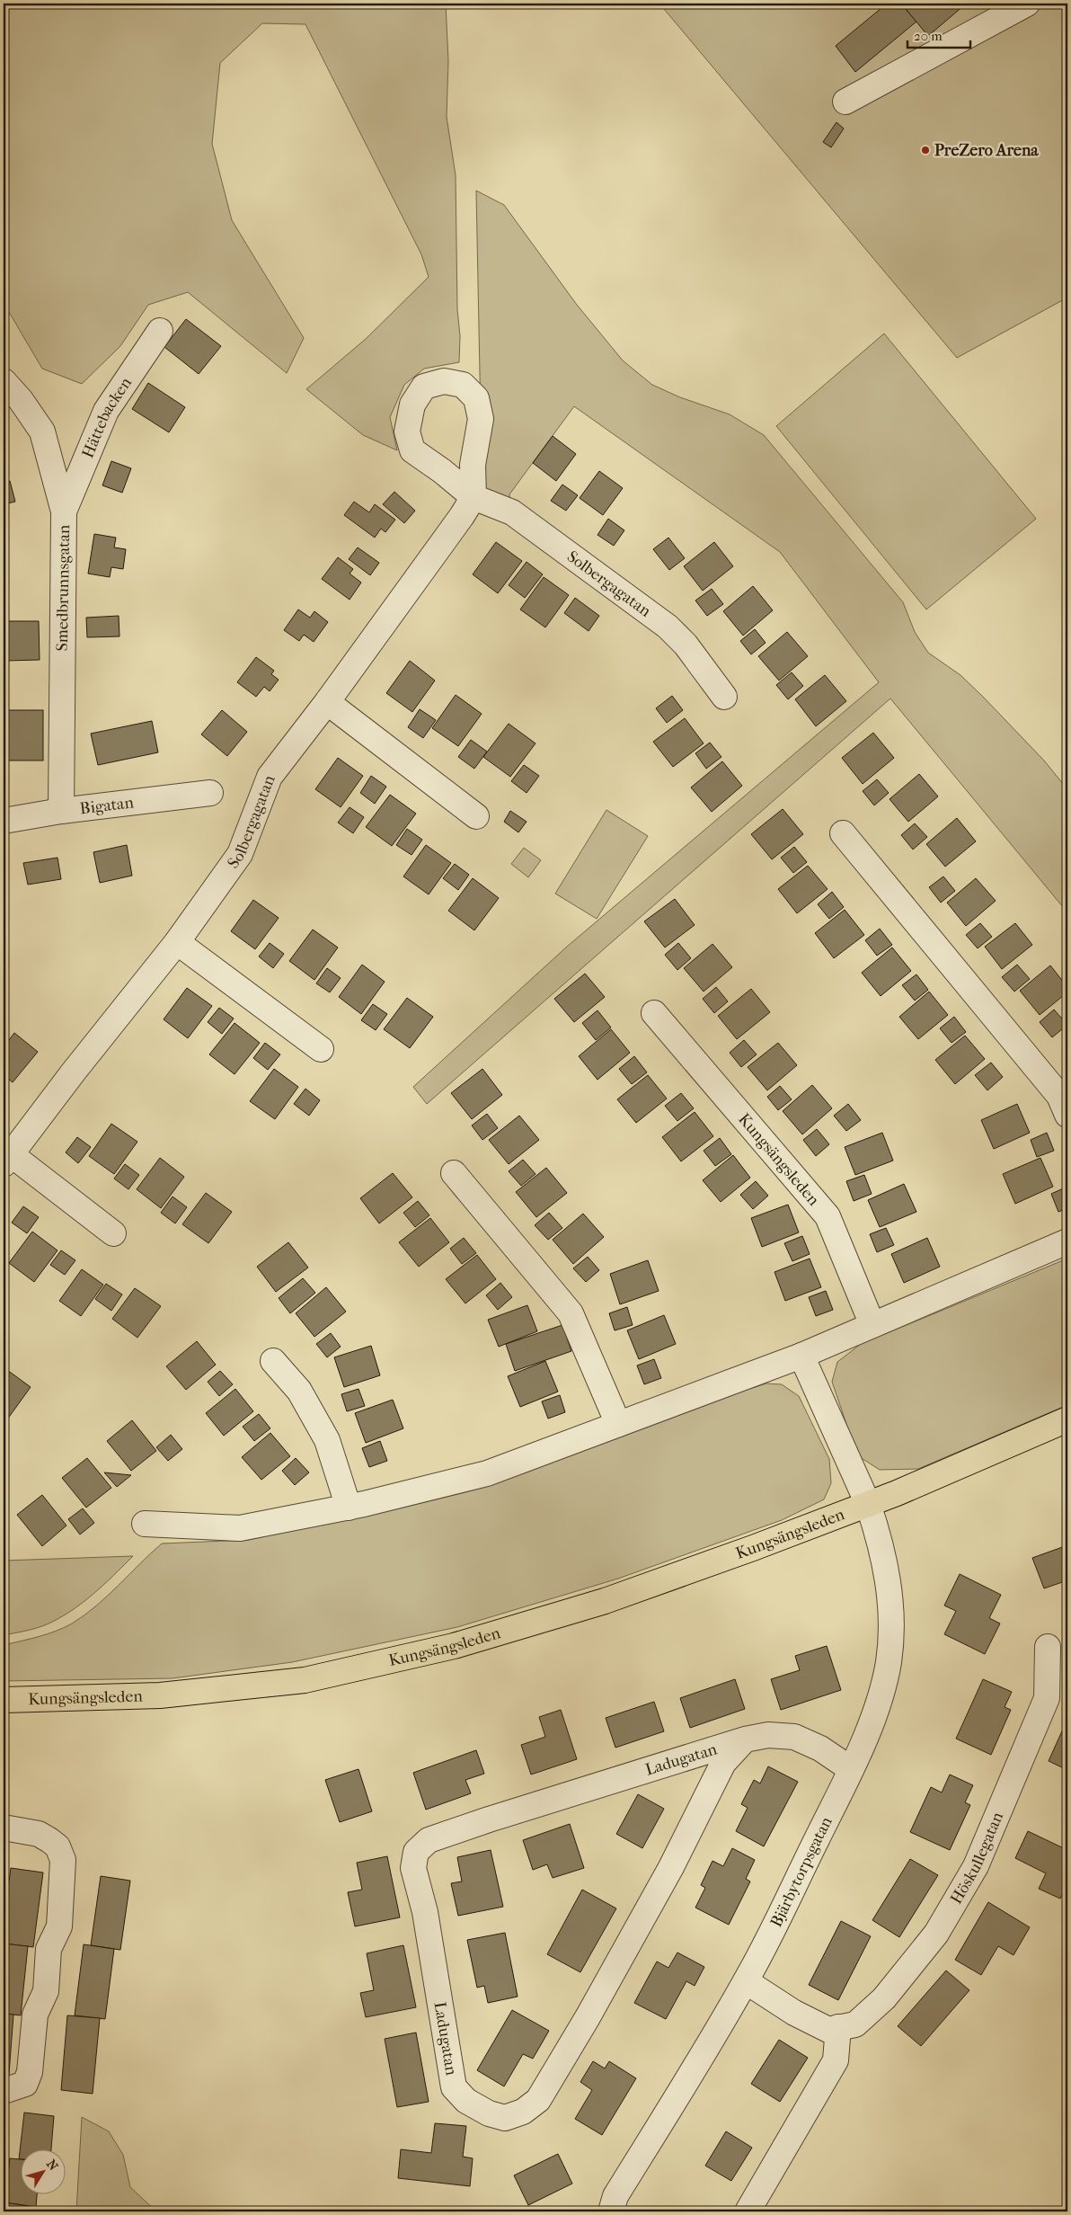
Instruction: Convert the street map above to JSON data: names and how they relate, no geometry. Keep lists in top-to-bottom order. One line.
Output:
{"streets":{"main road":["Kungsängsleden"],"street":["Hättebacken","Solbergagatan","Smedbrunnsgatan","Bigatan","Ladugatan","Höskullegatan","Bjärbytorpsgatan"]},"crossings":[["Hättebacken","Smedbrunnsgatan"],["Smedbrunnsgatan","Bigatan"],["Kungsängsleden","Bjärbytorpsgatan"],["Ladugatan","Bjärbytorpsgatan"],["Höskullegatan","Bjärbytorpsgatan"]],"places":["PreZero Arena"],"scale_bar":"20 m","north":"top right"}
